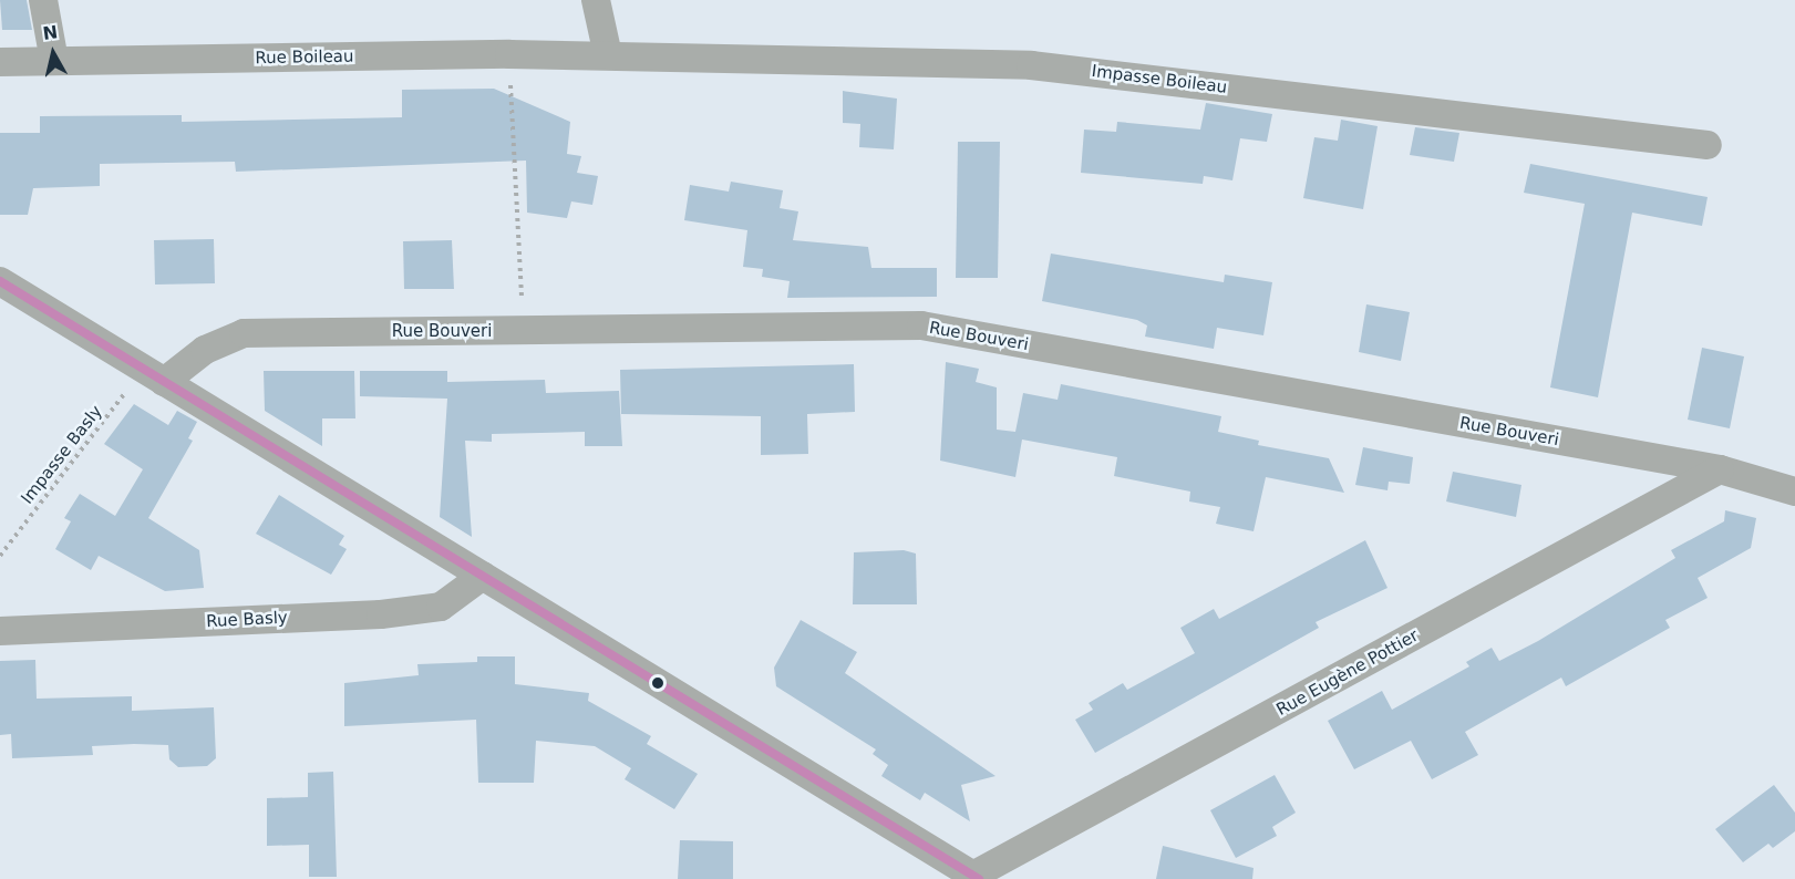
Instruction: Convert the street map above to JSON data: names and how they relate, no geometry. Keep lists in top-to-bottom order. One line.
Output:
{"streets":{"street":["Rue Boileau","Impasse Boileau","Rue Bouveri","Rue Basly","Rue Eugène Pottier"],"path":["Impasse Basly"]},"crossings":[["Rue Boileau","Impasse Boileau"],["Rue Bouveri","Impasse Basly"],["Rue Bouveri","Rue Eugène Pottier"]],"north":"top"}
